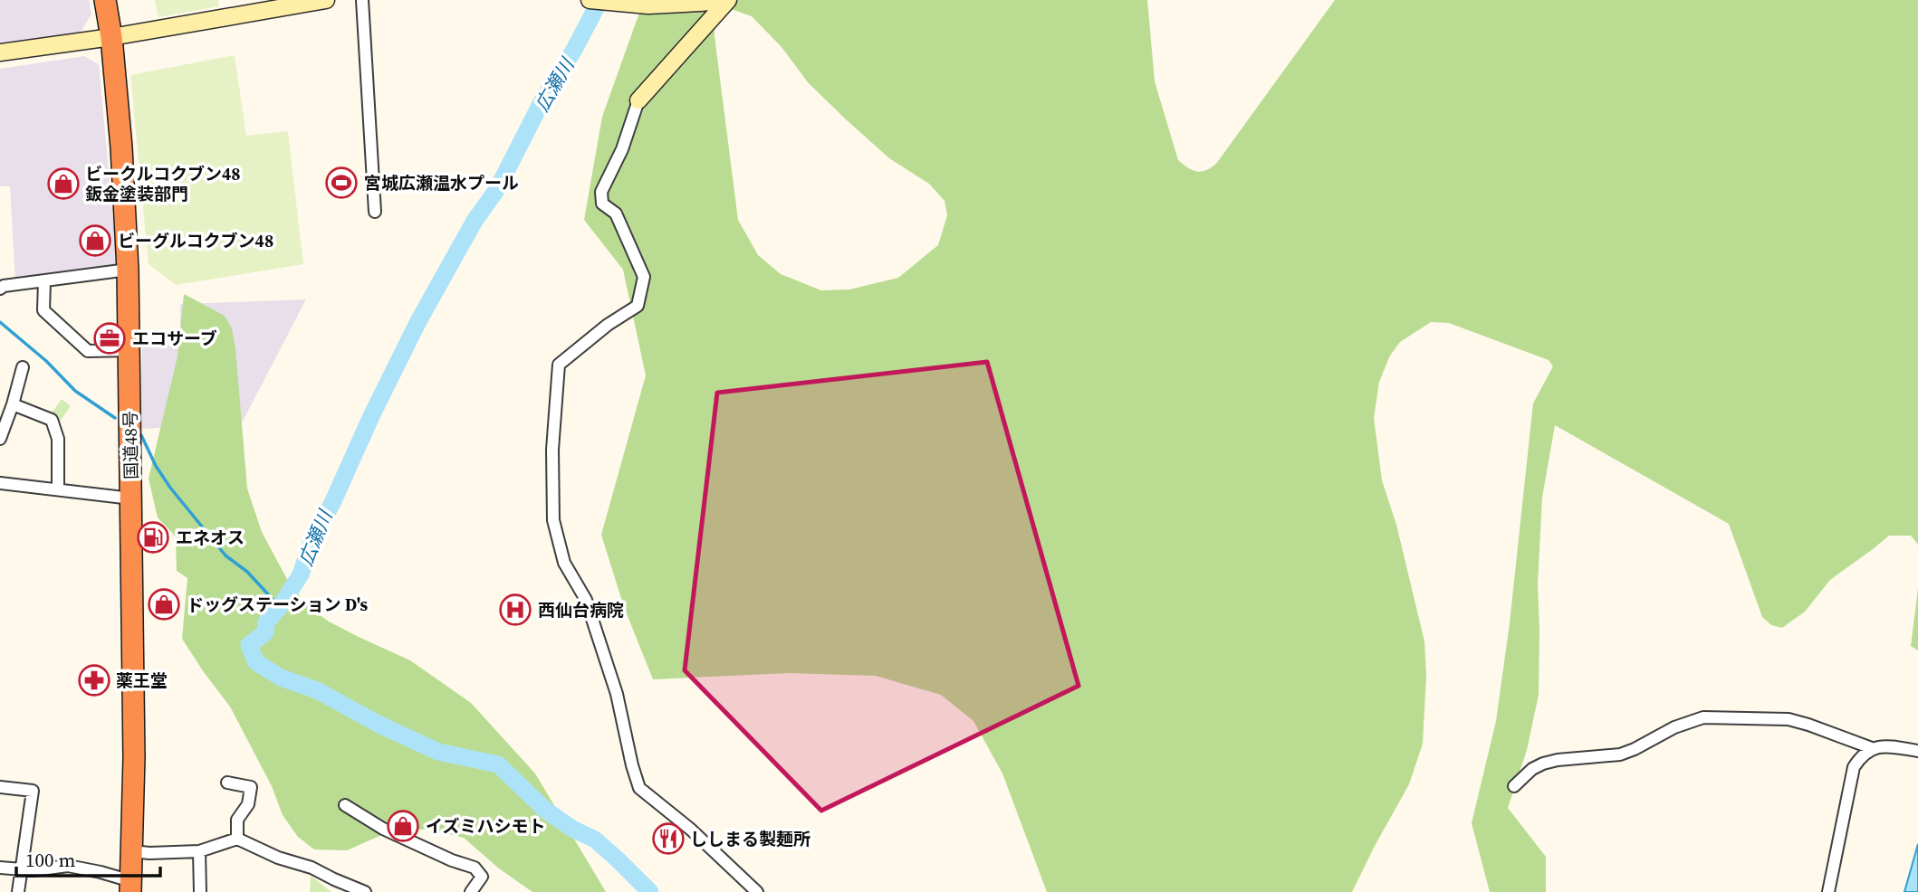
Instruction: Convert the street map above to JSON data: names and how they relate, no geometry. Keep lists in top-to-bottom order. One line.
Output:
{"streets":{"highway":["国道48号"]},"water":["広瀬川"],"places":{"sports":["宮城広瀬温水プール"],"shop":["ビークルコクブン48 鈑金塗装部門","ビーグルコクブン48","ドッグステーション D's","イズミハシモト"],"office":["エコサーブ"],"fuel station":["エネオス"],"hospital":["西仙台病院"],"pharmacy":["薬王堂"],"restaurant":["ししまる製麺所"]},"scale_bar":"100 m"}
